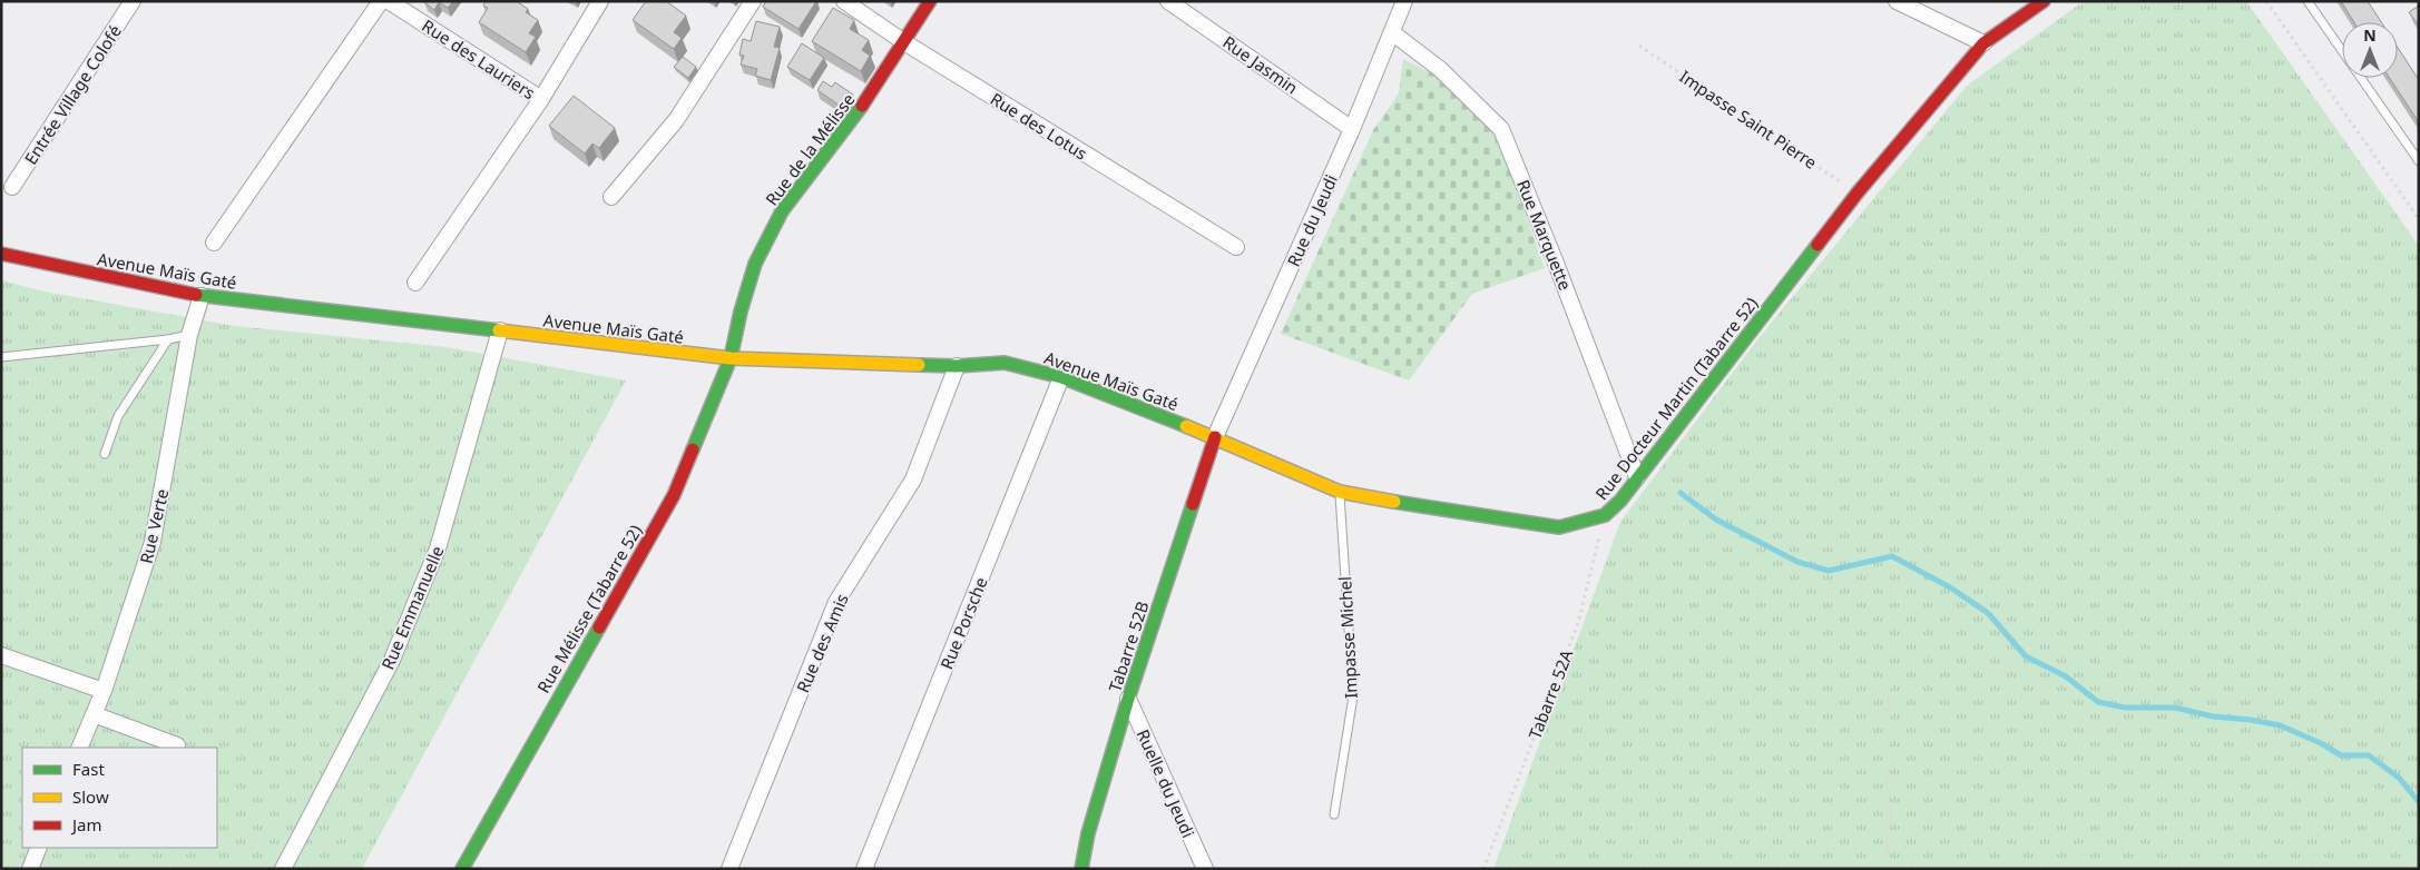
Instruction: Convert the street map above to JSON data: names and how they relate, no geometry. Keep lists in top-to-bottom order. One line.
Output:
{"streets":{"street":["Rue des Lauriers","Rue Jasmin","Entrée Village Colofé","Rue des Lotus","Rue de la Mélisse","Rue du Jeudi","Rue Marquette","Avenue Maïs Gaté","Rue Docteur Martin (Tabarre 52)","Rue Verte","Rue Emmanuelle","Rue Mélisse (Tabarre 52)","Rue Porsche","Rue des Amis","Tabarre 52B","Ruelle du Jeudi"],"lane":["Impasse Michel"],"path":["Impasse Saint Pierre","Tabarre 52A"]},"crossings":[["Rue Jasmin","Rue du Jeudi"],["Impasse Saint Pierre","Rue Docteur Martin (Tabarre 52)"],["Rue des Lotus","Rue de la Mélisse"],["Rue de la Mélisse","Avenue Maïs Gaté"],["Rue de la Mélisse","Rue Mélisse (Tabarre 52)"],["Rue du Jeudi","Rue Marquette"],["Rue du Jeudi","Avenue Maïs Gaté"],["Rue du Jeudi","Rue Docteur Martin (Tabarre 52)"],["Rue du Jeudi","Tabarre 52B"],["Rue Marquette","Rue Docteur Martin (Tabarre 52)"],["Avenue Maïs Gaté","Rue Docteur Martin (Tabarre 52)"],["Avenue Maïs Gaté","Rue Verte"],["Avenue Maïs Gaté","Rue Emmanuelle"],["Avenue Maïs Gaté","Rue Mélisse (Tabarre 52)"],["Avenue Maïs Gaté","Rue Porsche"],["Avenue Maïs Gaté","Rue des Amis"],["Avenue Maïs Gaté","Tabarre 52B"],["Rue Docteur Martin (Tabarre 52)","Impasse Michel"],["Rue Docteur Martin (Tabarre 52)","Tabarre 52B"],["Rue Docteur Martin (Tabarre 52)","Tabarre 52A"],["Tabarre 52B","Ruelle du Jeudi"]],"legend":["Fast","Slow","Jam"],"north":"top"}
